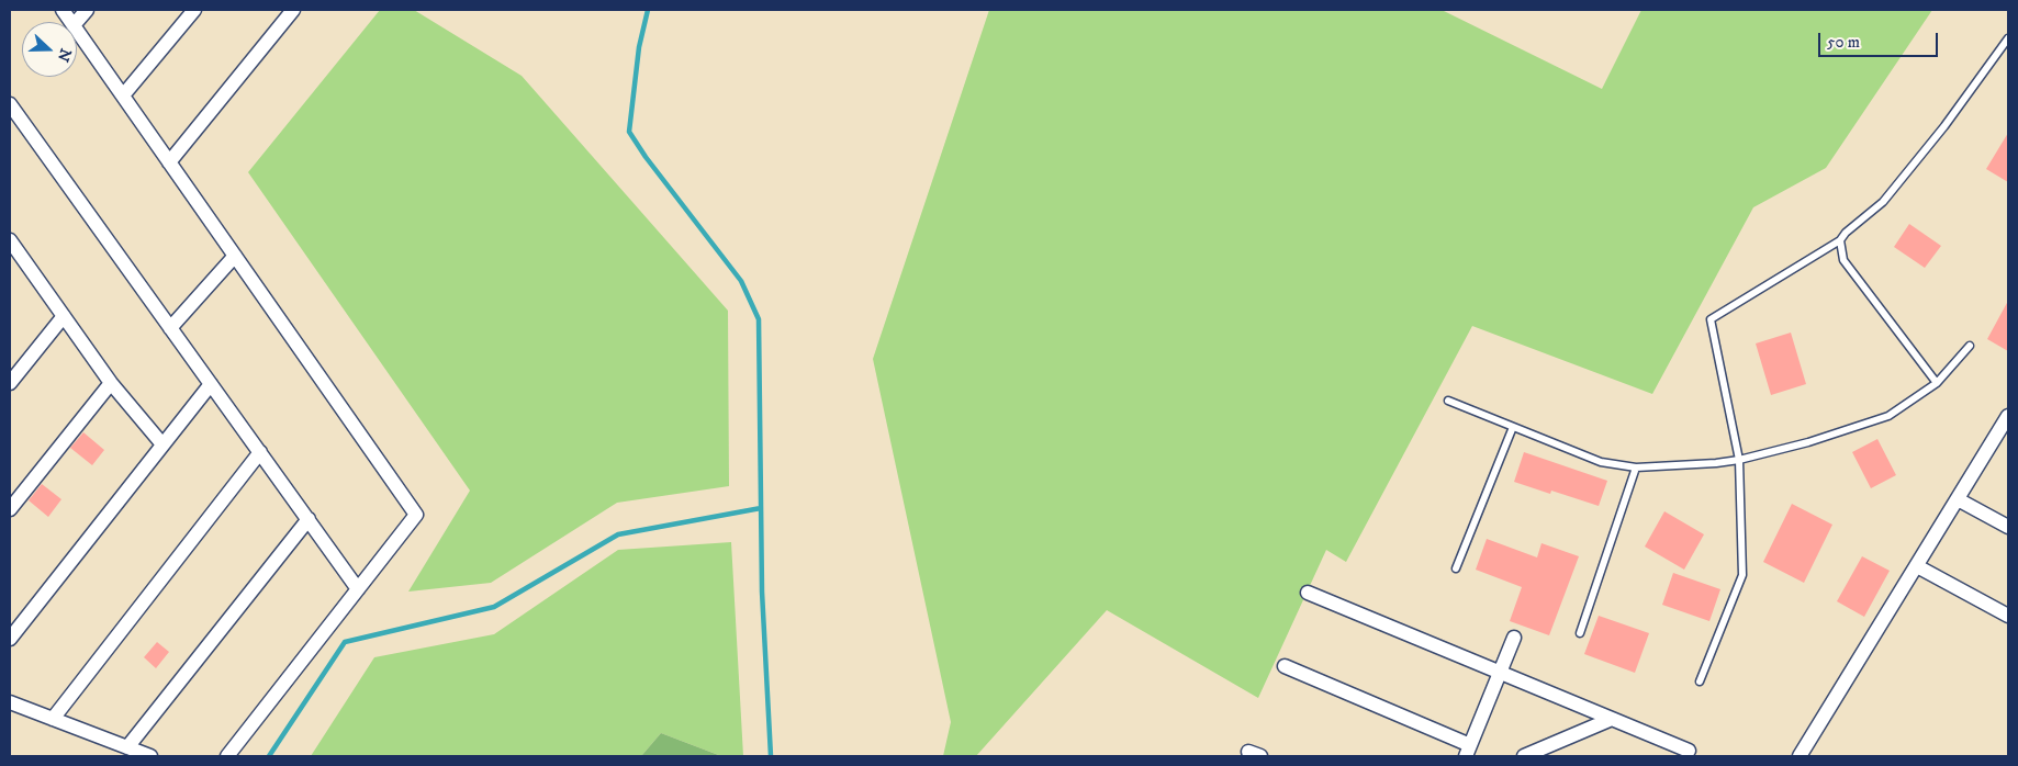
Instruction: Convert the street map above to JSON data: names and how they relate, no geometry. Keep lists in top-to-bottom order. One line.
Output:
{"scale_bar":"50 m","north":"right"}
